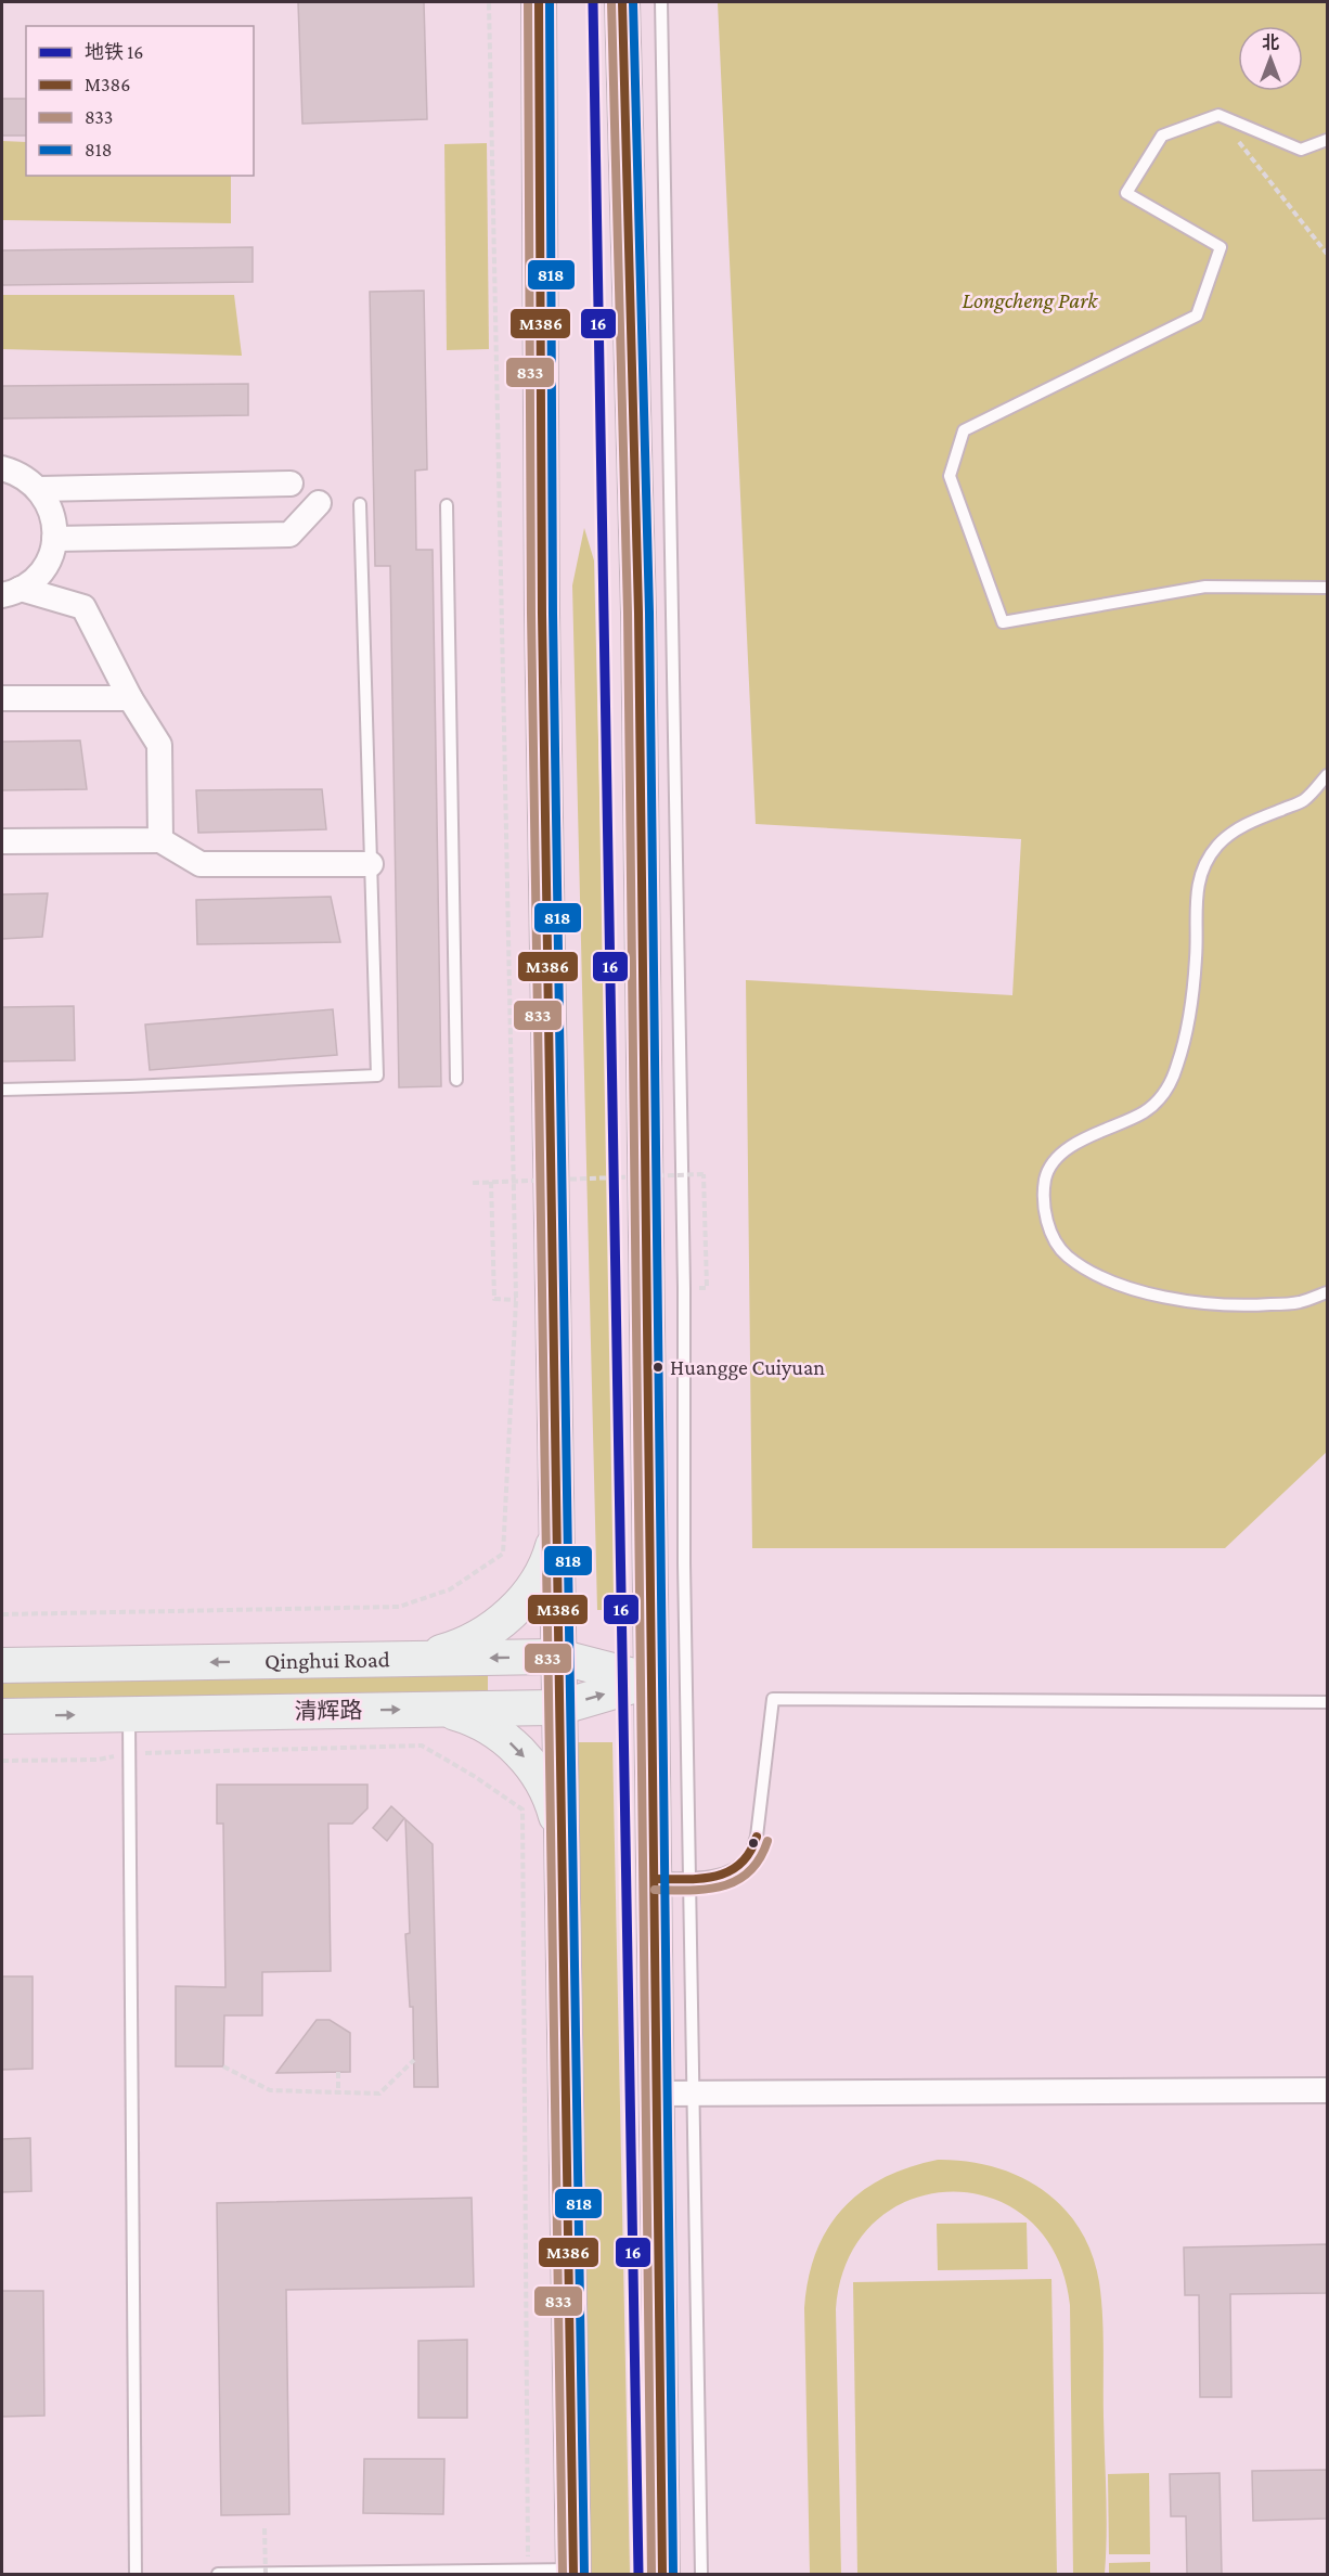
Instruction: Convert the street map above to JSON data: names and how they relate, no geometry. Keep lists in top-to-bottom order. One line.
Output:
{"streets":{"main road":["Qinghui Road","清辉路"]},"crossings":[["Qinghui Road","清辉路"]],"one_way":["Qinghui Road","清辉路"],"parks":["Longcheng Park"],"places":["Huangge Cuiyuan"],"lines":["metro line 16","transit line M386","transit line 833","transit line 818"],"legend":["地铁 16","M386","833","818"],"north":"top"}
